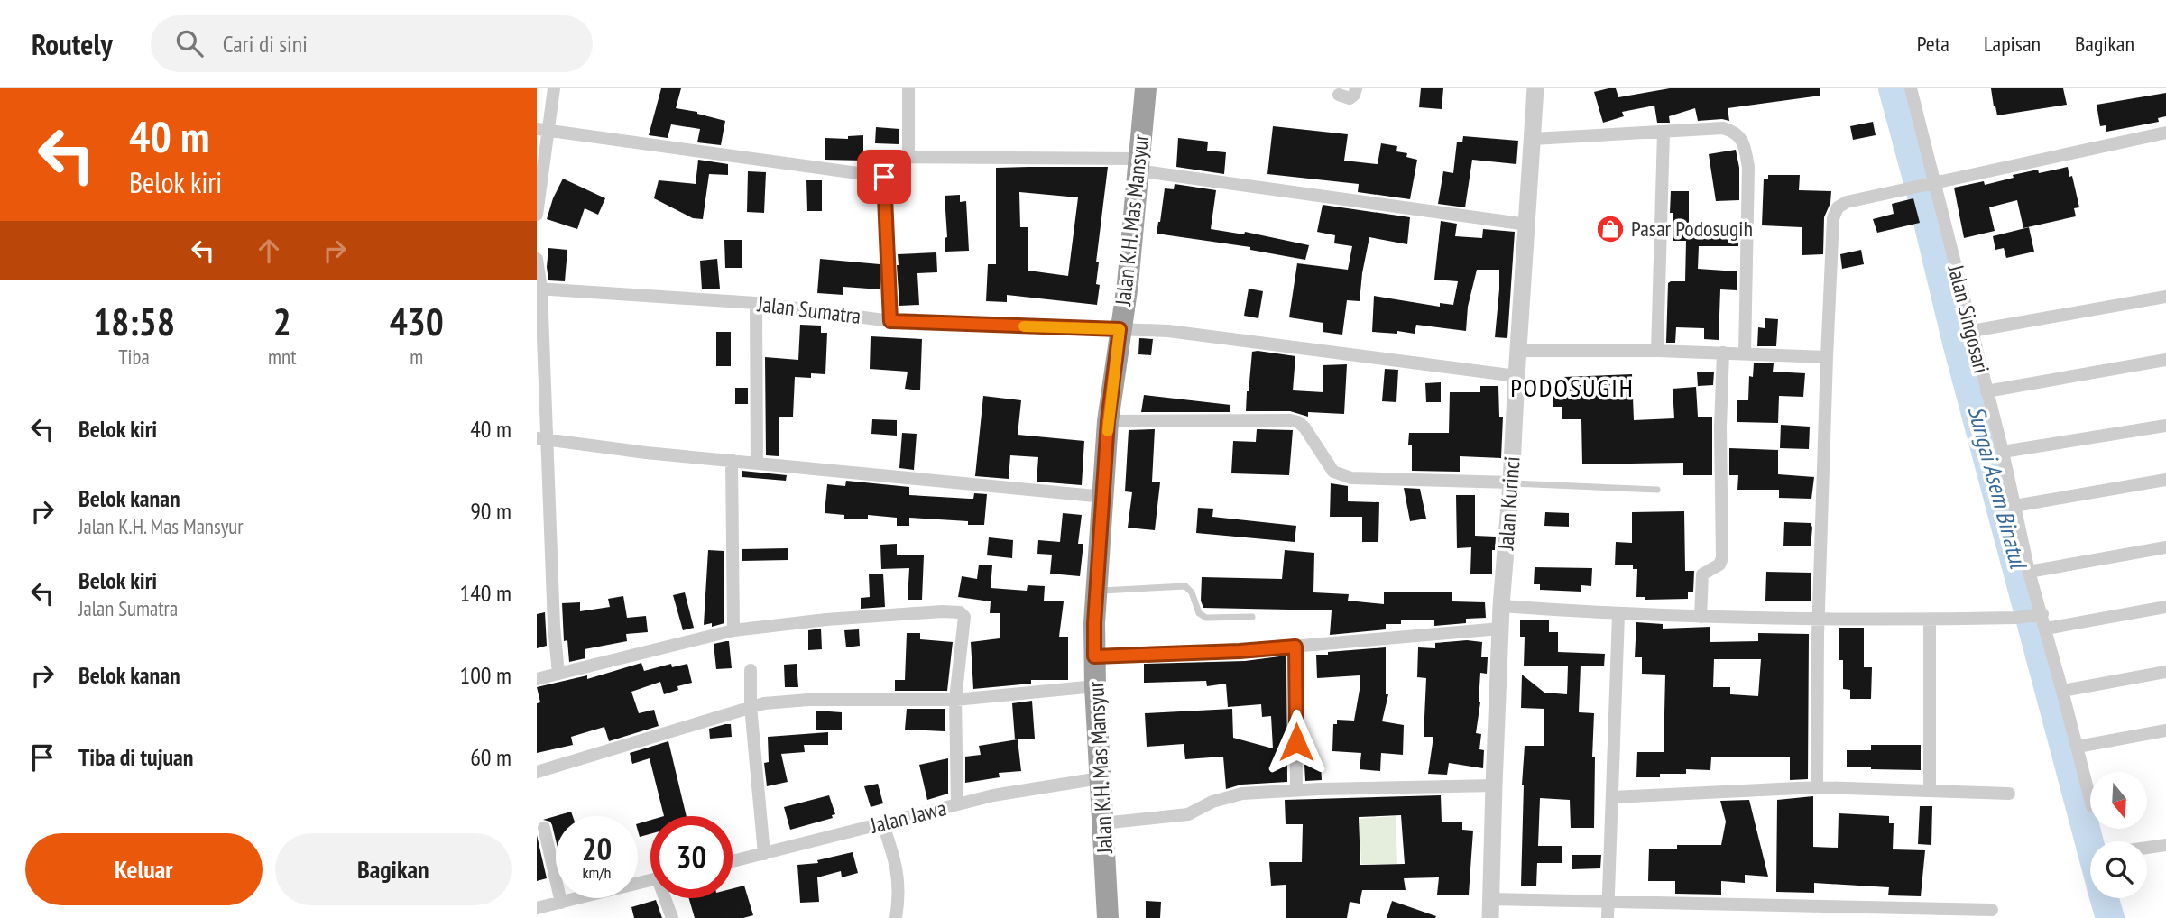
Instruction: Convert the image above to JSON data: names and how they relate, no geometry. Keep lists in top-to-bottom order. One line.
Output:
{"streets":{"highway":["Jalan K.H. Mas Mansyur"],"street":["Jalan Sumatra","Jalan Singosari","Jalan Kurinci","Jalan Jawa"]},"crossings":[["Jalan K.H. Mas Mansyur","Jalan Sumatra"],["Jalan K.H. Mas Mansyur","Jalan Jawa"],["Jalan Sumatra","Jalan Kurinci"]],"districts":["PODOSUGIH"],"water":["Sungai Asem Binatul"],"places":{"shop":["Pasar Podosugih"]},"north":"bottom","page":{"header":"Routely","search":"Cari di sini","nav":["Peta","Lapisan","Bagikan"],"turn":["40 m","Belok kiri"],"eta":["18:58","Tiba","2","mnt","430","m"],"list":[{"name":"Belok kiri","value":"40 m"},{"name":"Belok kanan","note":"Jalan K.H. Mas Mansyur","value":"90 m"},{"name":"Belok kiri","note":"Jalan Sumatra","value":"140 m"},{"name":"Belok kanan","value":"100 m"},{"name":"Tiba di tujuan","value":"60 m"}],"speed":"20 km/h","limit":"30","buttons":["Keluar","Bagikan"]}}
